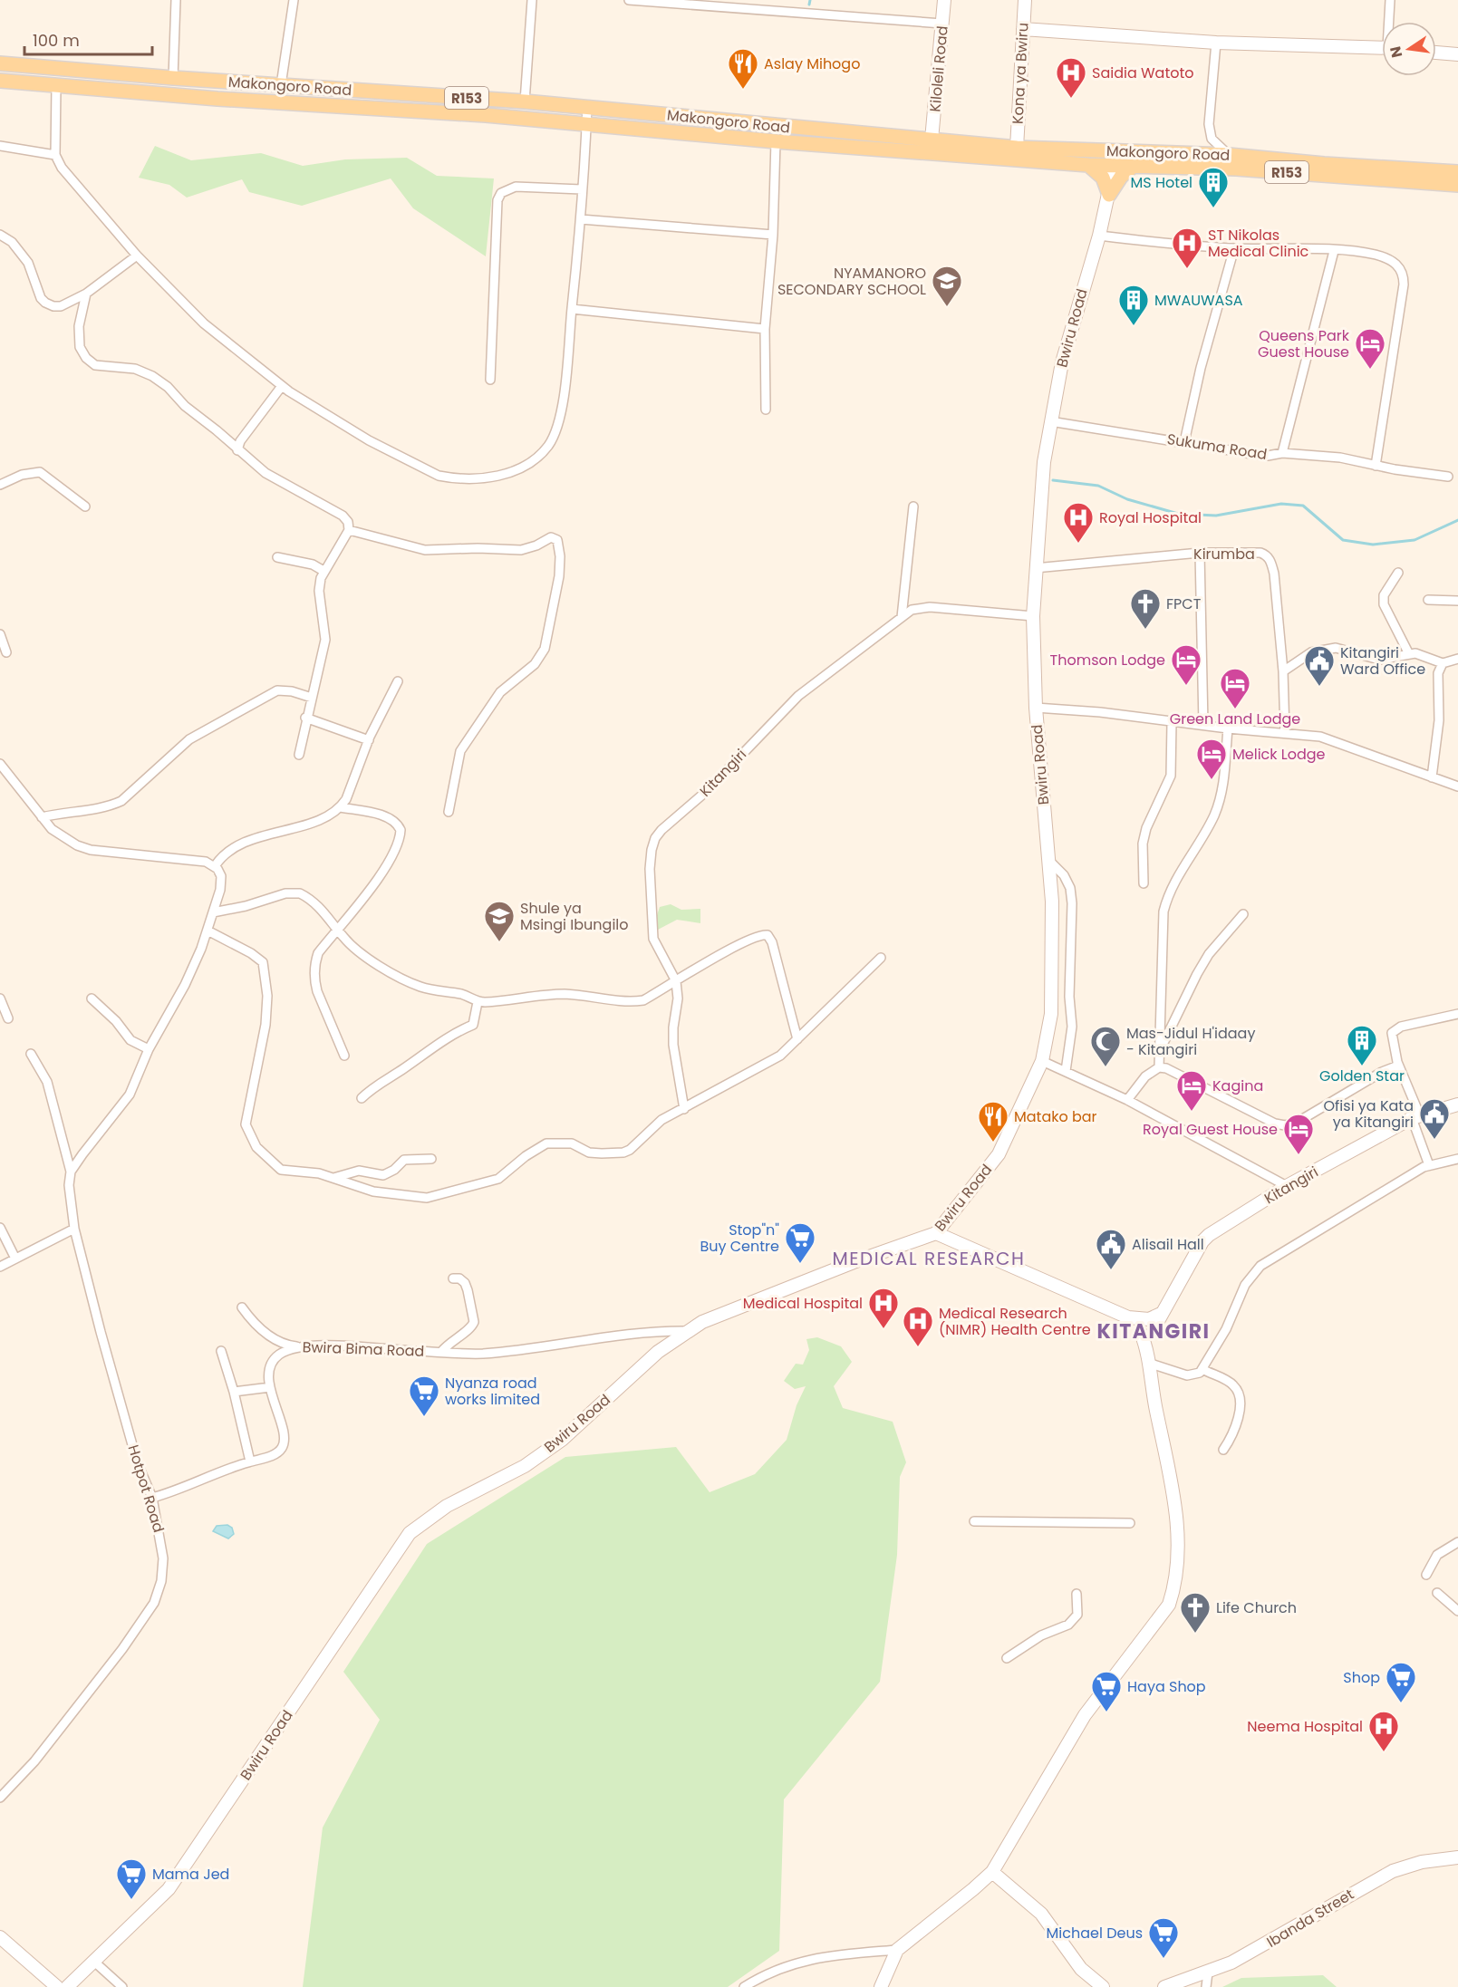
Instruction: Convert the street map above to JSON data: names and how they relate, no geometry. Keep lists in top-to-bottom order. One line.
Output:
{"streets":{"main road":["Kiloleli Road","Kona ya Bwiru","Makongoro Road","R153","Bwiru Road","Kitangiri","Ibanda Street"],"street":["Sukuma Road","Kirumba","Bwira Bima Road","Hotpot Road"]},"crossings":[["Kiloleli Road","Makongoro Road"],["Kona ya Bwiru","Makongoro Road"],["Makongoro Road","Bwiru Road"],["Bwiru Road","Sukuma Road"],["Bwiru Road","Kirumba"],["Bwiru Road","Kitangiri"],["Bwiru Road","Bwira Bima Road"],["Bwira Bima Road","Hotpot Road"]],"districts":["MEDICAL RESEARCH","KITANGIRI"],"places":{"restaurant":["Aslay Mihogo","Matako bar"],"hospital":["Saidia Watoto","ST Nikolas Medical Clinic","Royal Hospital","Medical Hospital","Medical Research (NIMR) Health Centre","Neema Hospital"],"building":["MS Hotel","MWAUWASA","Golden Star"],"school or university":["NYAMANORO SECONDARY SCHOOL","Shule ya Msingi Ibungilo"],"hotel":["Queens Park Guest House","Thomson Lodge","Green Land Lodge","Melick Lodge","Kagina","Royal Guest House"],"church":["FPCT","Life Church"],"public building":["Kitangiri Ward Office","Ofisi ya Kata ya Kitangiri","Alisail Hall"],"mosque":["Mas-Jidul H'idaay - Kitangiri"],"supermarket":["Stop\"n\" Buy Centre","Nyanza road works limited","Shop","Haya Shop","Mama Jed","Michael Deus"]},"scale_bar":"100 m","north":"left"}
